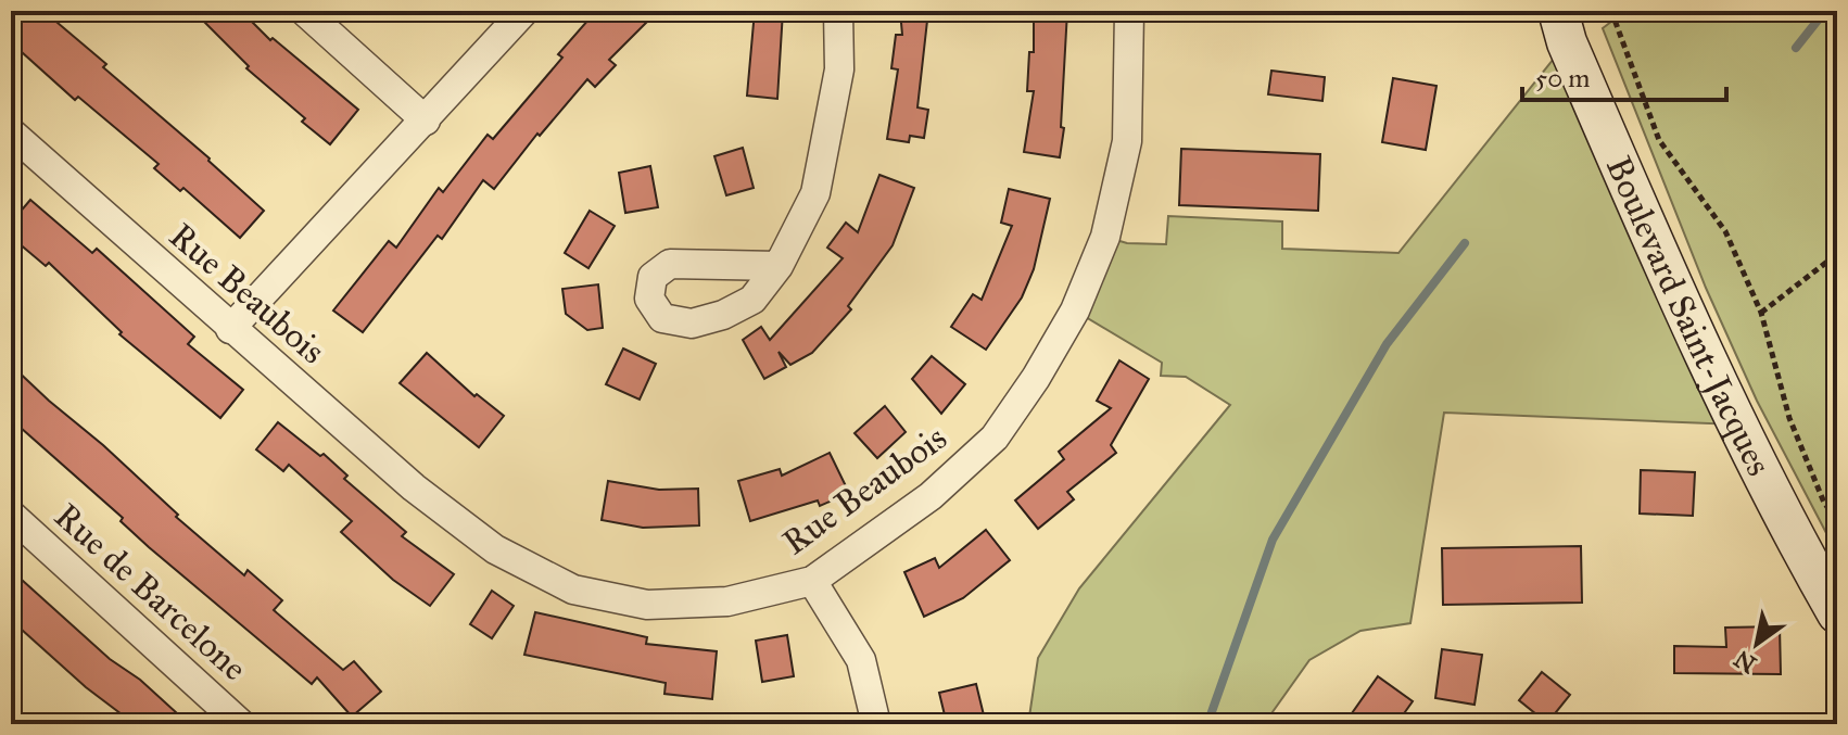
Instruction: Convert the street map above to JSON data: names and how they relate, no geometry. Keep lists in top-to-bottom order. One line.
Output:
{"streets":{"street":["Rue Beaubois","Boulevard Saint-Jacques","Rue de Barcelone"]},"scale_bar":"50 m","north":"bottom left"}
